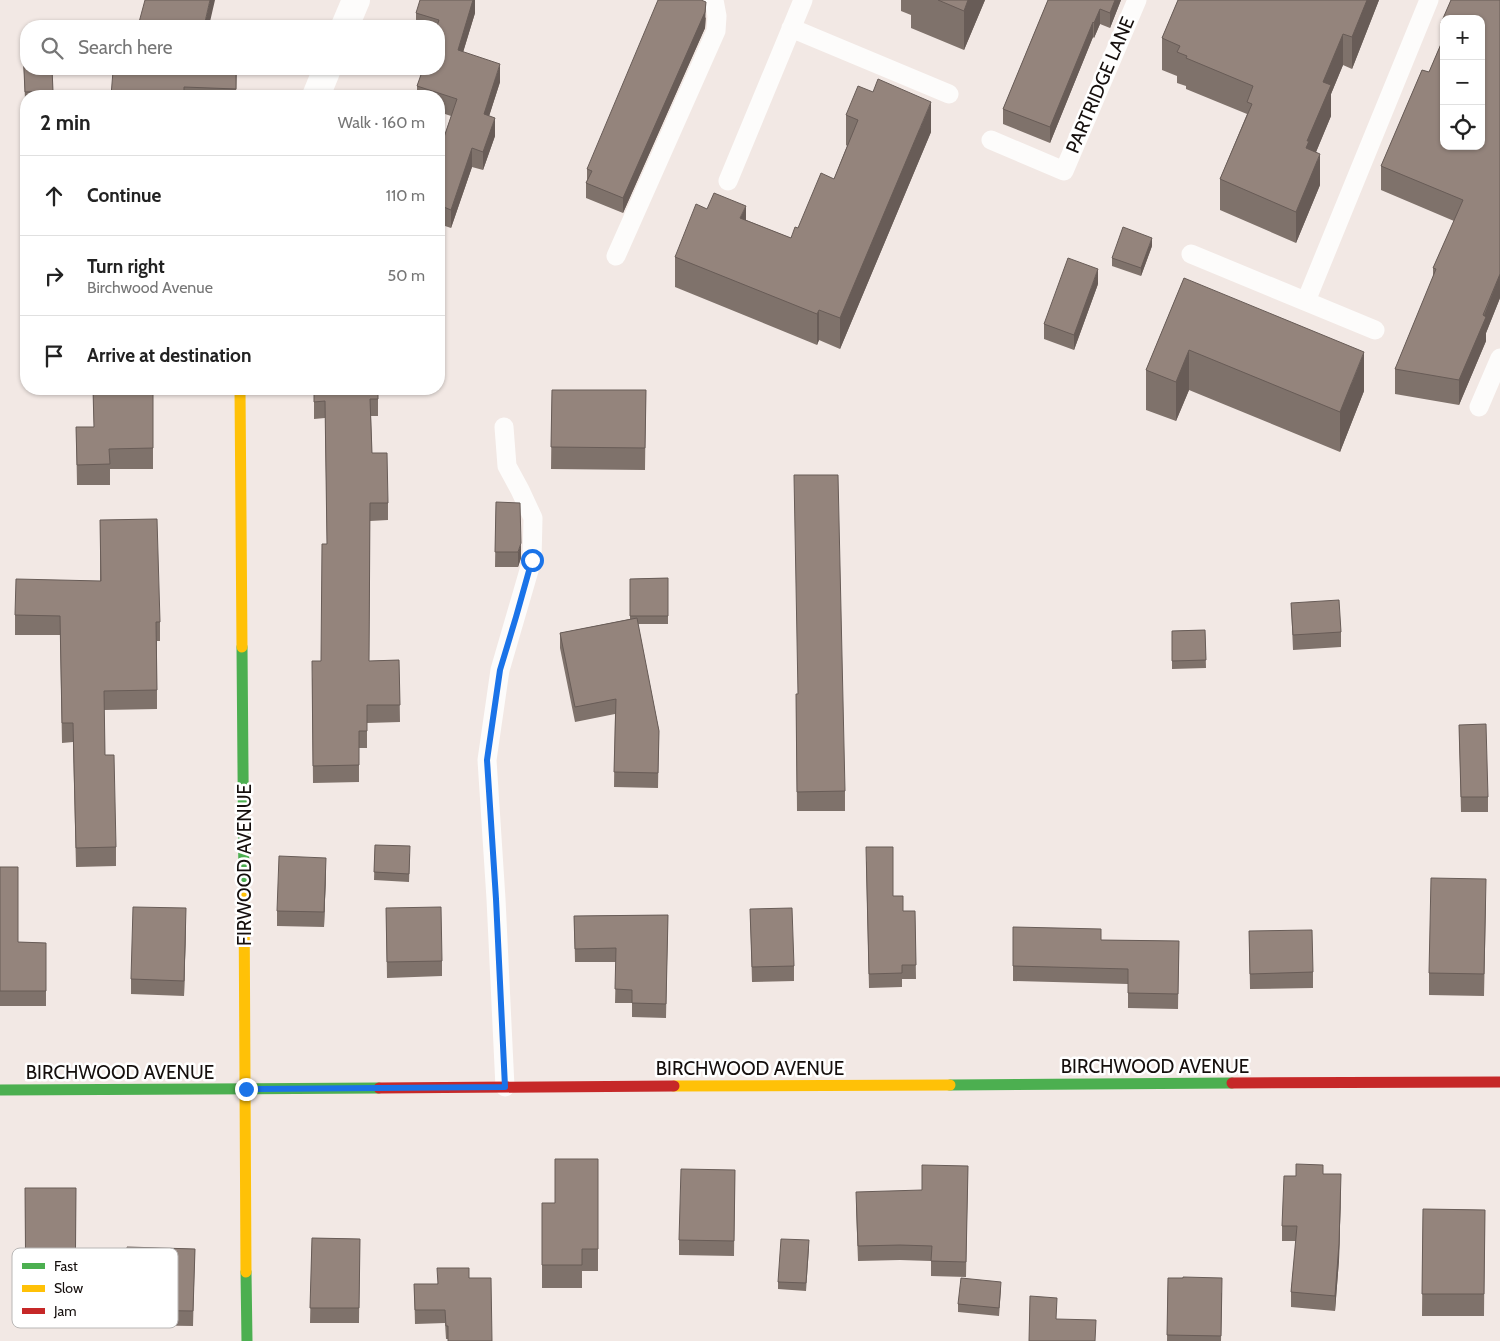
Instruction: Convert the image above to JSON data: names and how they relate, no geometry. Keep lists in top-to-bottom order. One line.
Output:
{"streets":{"street":["FIRWOOD AVENUE","BIRCHWOOD AVENUE"],"lane":["PARTRIDGE LANE"]},"crossings":[["FIRWOOD AVENUE","BIRCHWOOD AVENUE"]],"legend":["Fast","Slow","Jam"],"page":{"map_buttons":["+","−"],"search":"Search here","heading":["2 min","Walk · 160 m"],"list":[["Continue","110 m"],["Turn right","Birchwood Avenue","50 m"],"Arrive at destination"]}}
